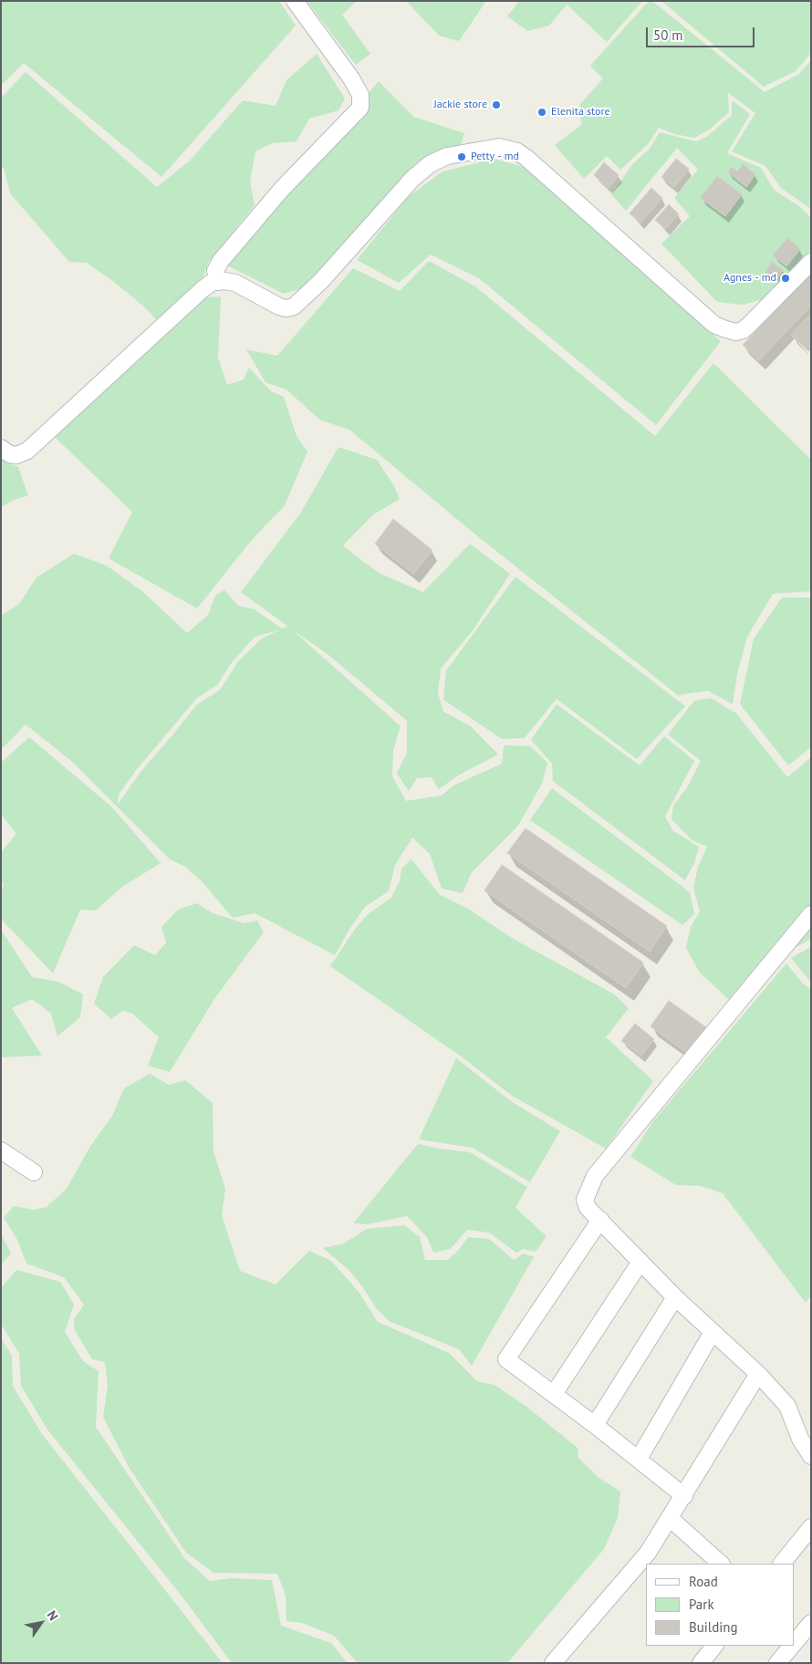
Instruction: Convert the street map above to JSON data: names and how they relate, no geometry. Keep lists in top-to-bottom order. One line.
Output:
{"places":["Jackie store","Elenita store","Petty - md","Agnes - md"],"legend":["Road","Park","Building"],"scale_bar":"50 m","north":"top right"}
